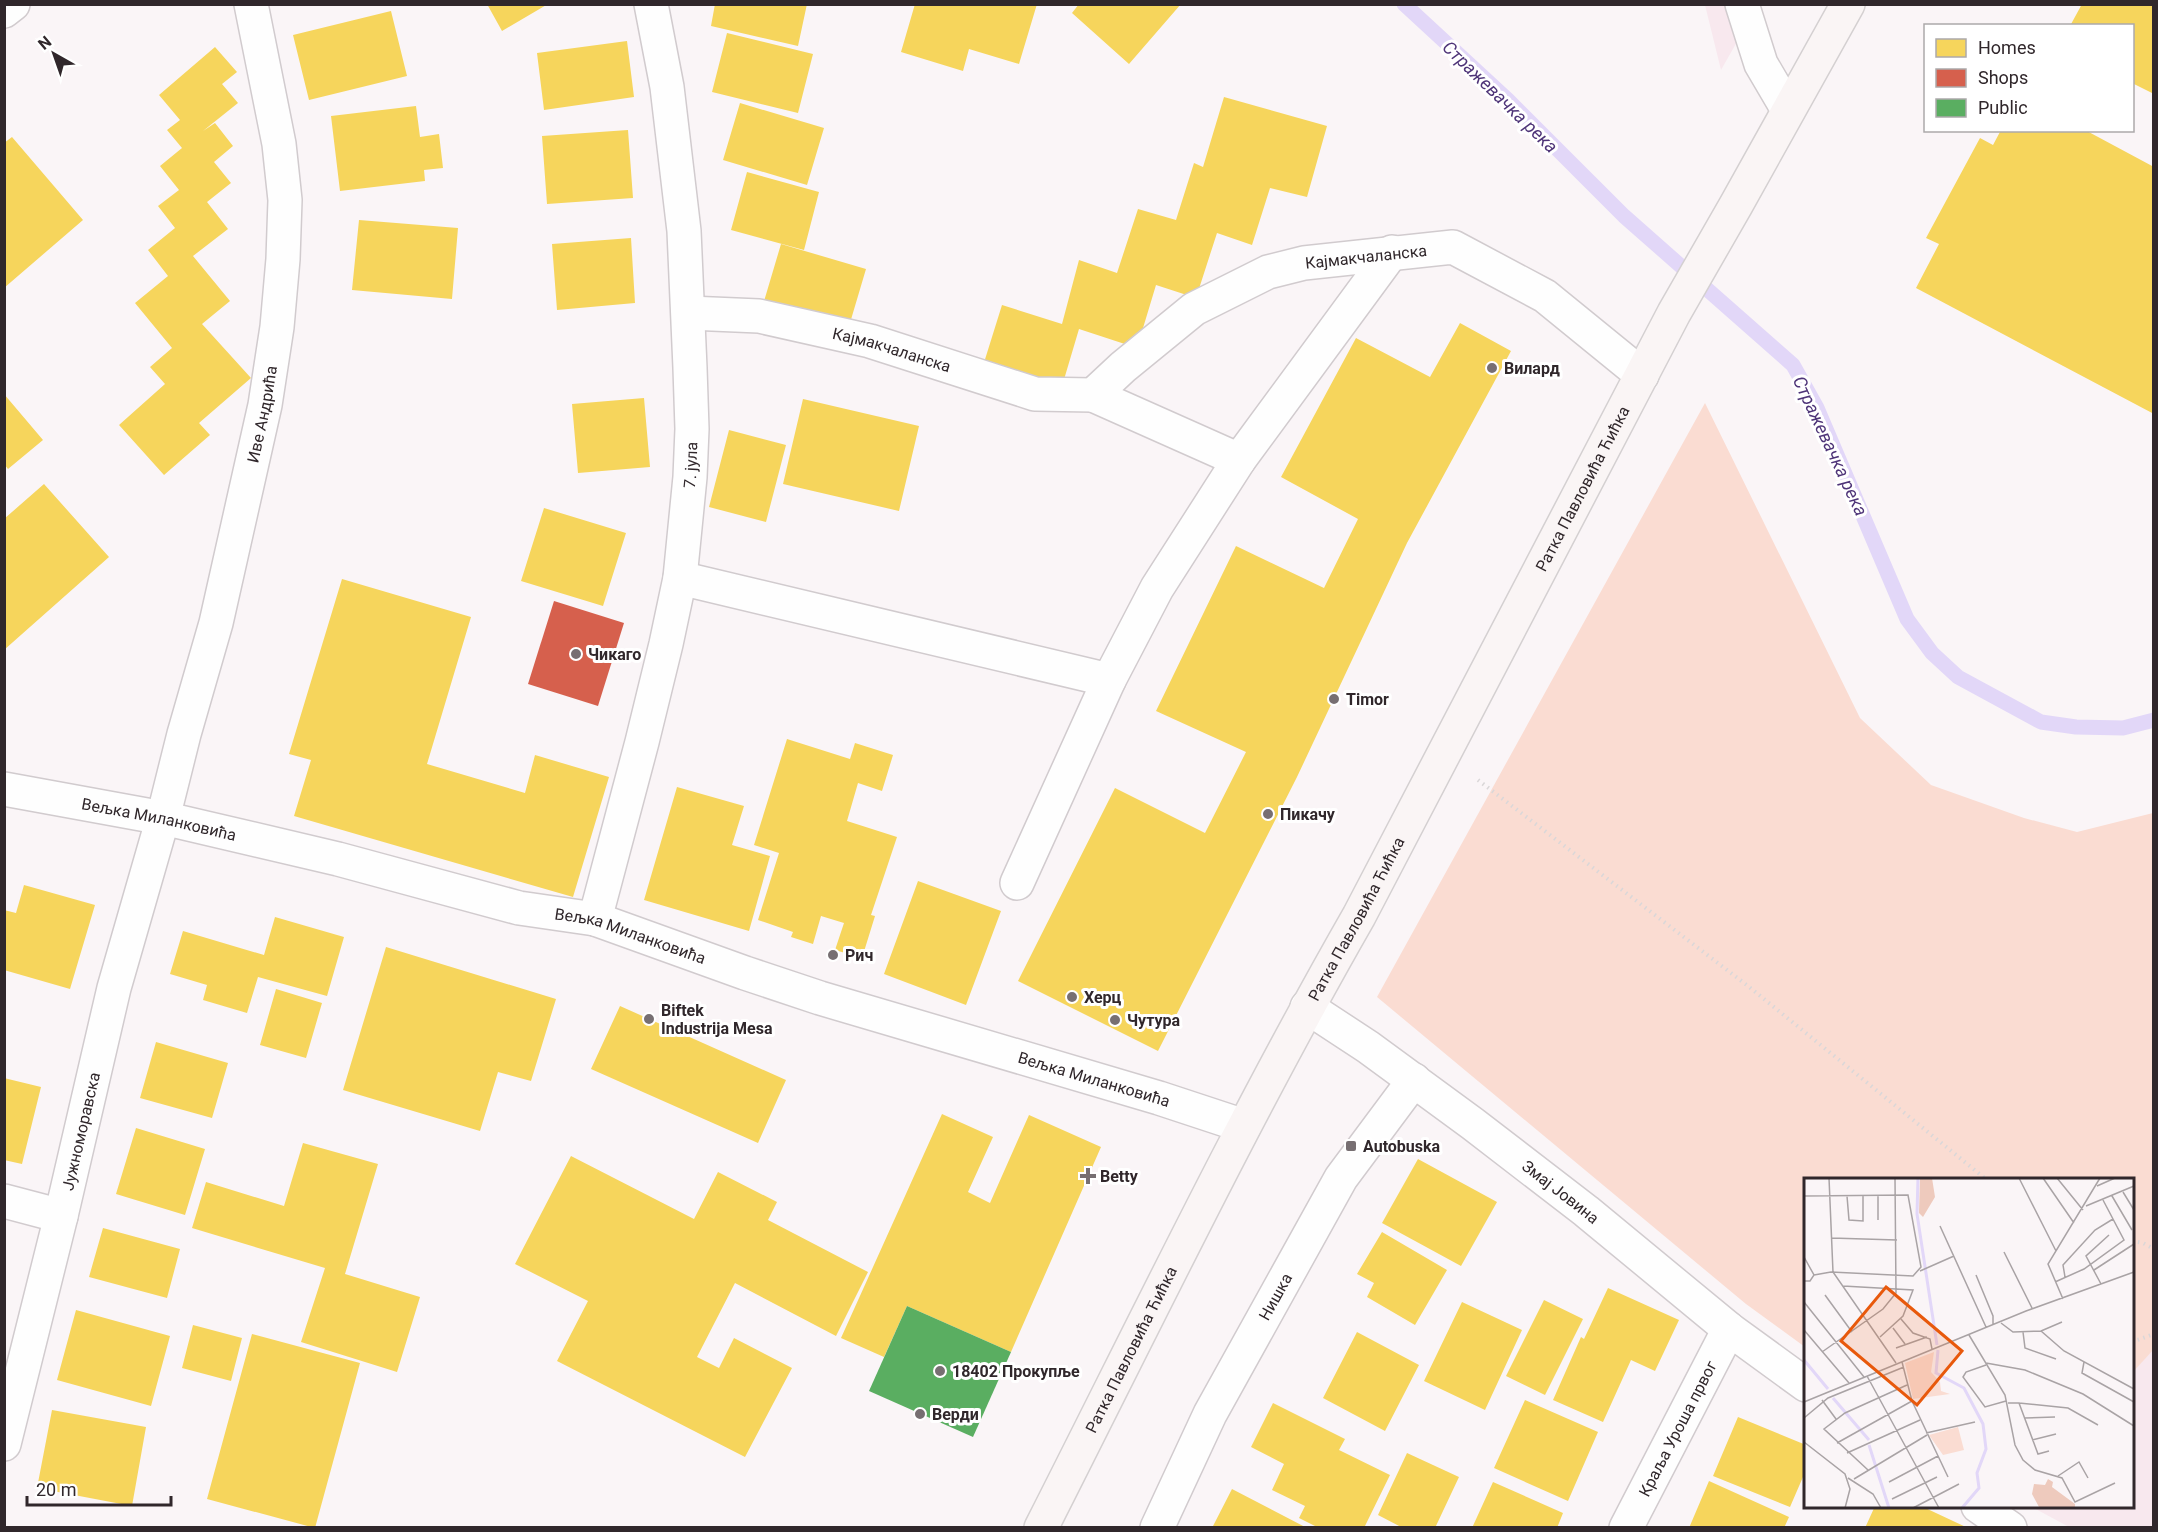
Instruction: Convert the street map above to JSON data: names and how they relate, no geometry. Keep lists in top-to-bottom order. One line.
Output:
{"streets":{"main road":["Ратка Павловића Ћићка"],"street":["Кајмакчаланска","Иве Андрића","7. јула","Вељка Миланковића","Јужноморавска","Змај Јовина","Нишка","Краља Уроша првог"]},"crossings":[["Кајмакчаланска","7. јула"],["Кајмакчаланска","Ратка Павловића Ћићка"],["Иве Андрића","Вељка Миланковића"],["Иве Андрића","Јужноморавска"],["7. јула","Вељка Миланковића"],["Ратка Павловића Ћићка","Вељка Миланковића"],["Ратка Павловића Ћићка","Змај Јовина"],["Вељка Миланковића","Јужноморавска"],["Змај Јовина","Нишка"],["Змај Јовина","Краља Уроша првог"]],"water":["Стражевачка река"],"places":{"other":["Вилард","Чикаго","Timor","Пикачу","Рич","Херц","Biftek Industrija Mesa","Чутура","18402 Прокупље","Верди"],"transit":["Autobuska"],"health":["Betty"]},"legend":["Homes","Shops","Public"],"scale_bar":"20 m","north":"top left"}
